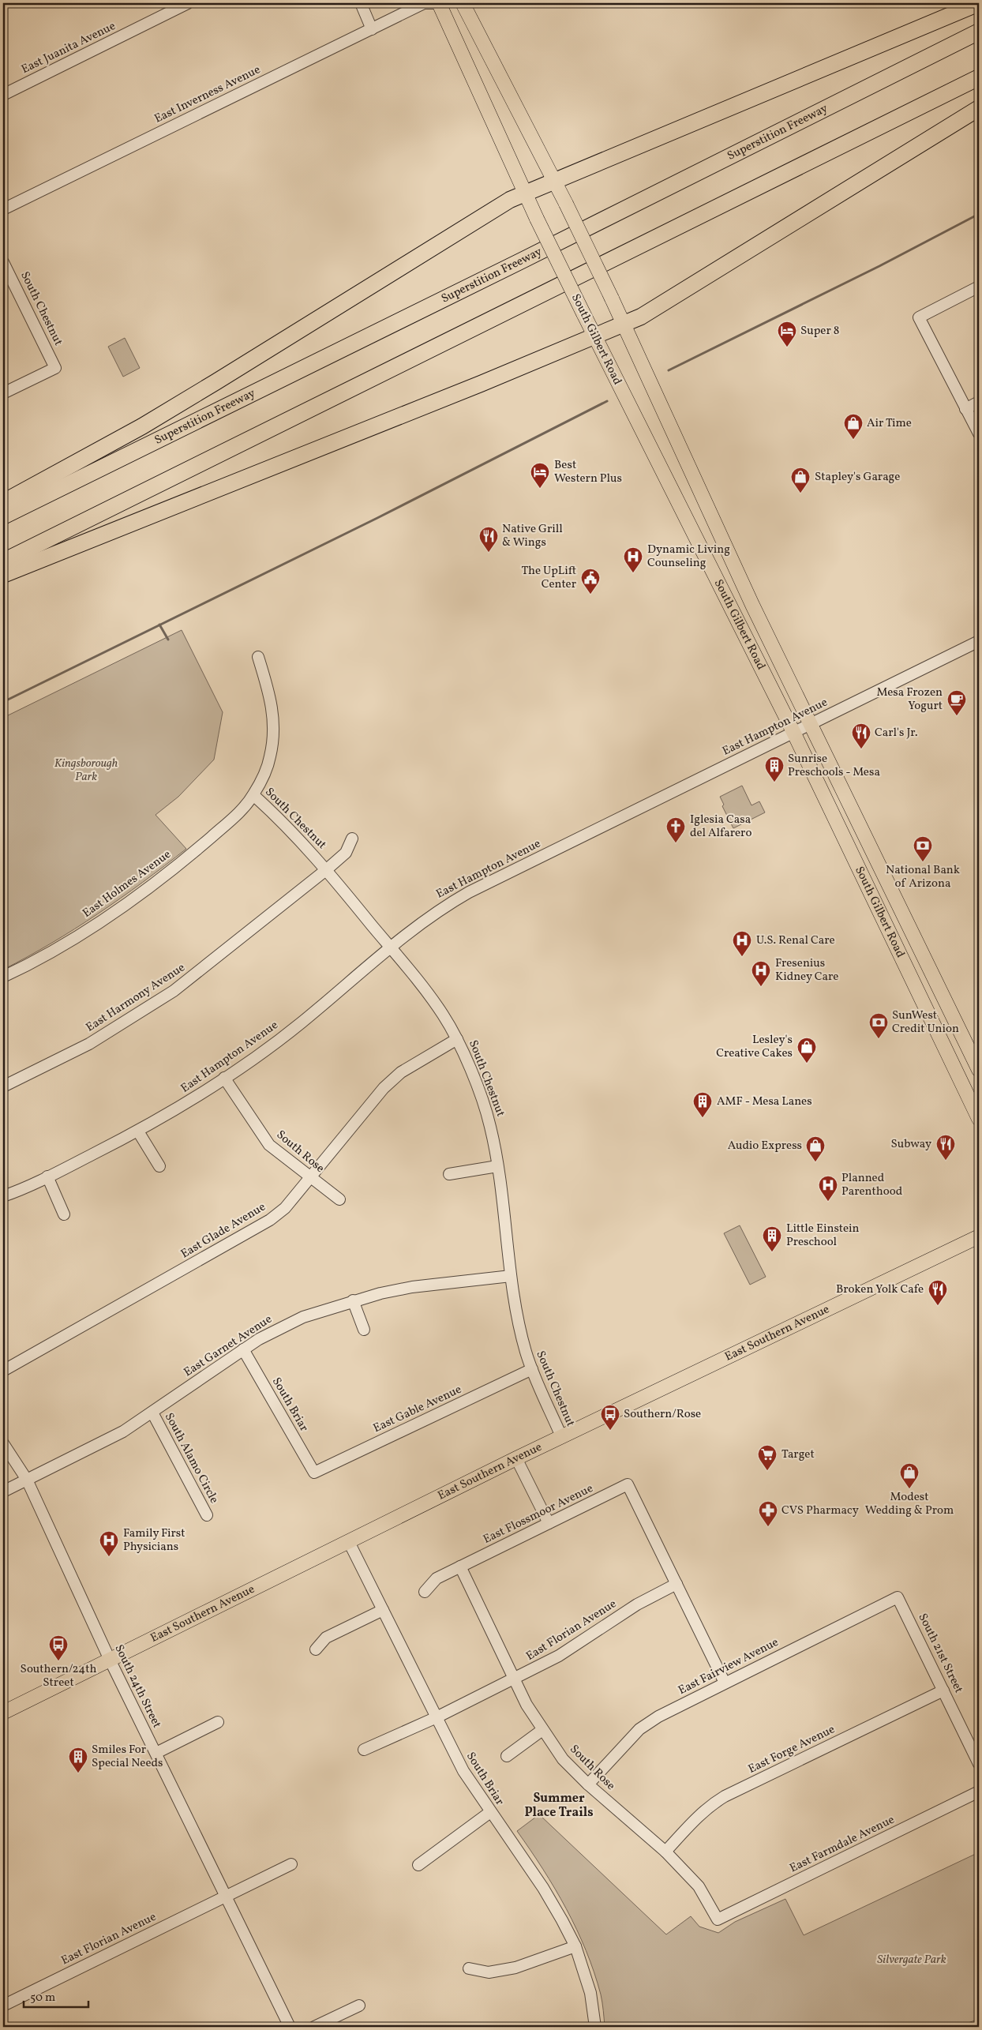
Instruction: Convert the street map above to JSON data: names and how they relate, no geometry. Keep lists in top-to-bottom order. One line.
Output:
{"streets":{"highway":["Superstition Freeway"],"main road":["South Gilbert Road","East Southern Avenue"],"street":["East Juanita Avenue","East Inverness Avenue","South Chestnut","East Hampton Avenue","East Holmes Avenue","East Harmony Avenue","South Rose","East Glade Avenue","East Garnet Avenue","South Briar","East Gable Avenue","South Alamo Circle","East Flossmoor Avenue","East Florian Avenue","South 21st Street","East Fairview Avenue","South 24th Street","East Forge Avenue","East Farmdale Avenue"]},"crossings":[["East Inverness Avenue","South Gilbert Road"],["South Chestnut","East Hampton Avenue"],["South Chestnut","East Holmes Avenue"],["South Chestnut","East Harmony Avenue"],["South Chestnut","East Glade Avenue"],["South Chestnut","East Southern Avenue"],["South Chestnut","East Garnet Avenue"],["South Chestnut","East Gable Avenue"],["South Gilbert Road","East Hampton Avenue"],["East Hampton Avenue","South Rose"],["South Rose","East Glade Avenue"],["South Rose","East Flossmoor Avenue"],["South Rose","East Florian Avenue"],["South Rose","East Fairview Avenue"],["South Rose","East Forge Avenue"],["South Rose","East Farmdale Avenue"],["East Southern Avenue","South Briar"],["East Southern Avenue","South 24th Street"],["East Garnet Avenue","South Briar"],["East Garnet Avenue","South Alamo Circle"],["East Garnet Avenue","South 24th Street"],["South Briar","East Gable Avenue"],["South Briar","East Florian Avenue"],["East Flossmoor Avenue","East Florian Avenue"],["East Florian Avenue","South 24th Street"],["South 21st Street","East Fairview Avenue"],["South 21st Street","East Forge Avenue"]],"districts":["Summer Place Trails"],"parks":["Kingsborough Park","Silvergate Park"],"places":{"hotel":["Super 8","Best Western Plus"],"shop":["Air Time","Stapley's Garage","Lesley's Creative Cakes","Audio Express","Modest Wedding & Prom"],"restaurant":["Native Grill & Wings","Carl's Jr.","Subway","Broken Yolk Cafe"],"hospital":["Dynamic Living Counseling","U.S. Renal Care","Fresenius Kidney Care","Planned Parenthood","Family First Physicians"],"public building":["The UpLift Center"],"cafe":["Mesa Frozen Yogurt"],"building":["Sunrise Preschools - Mesa","AMF - Mesa Lanes","Little Einstein Preschool","Smiles For Special Needs"],"church":["Iglesia Casa del Alfarero"],"bank":["National Bank of Arizona","SunWest Credit Union"],"bus stop":["Southern/Rose","Southern/24th Street"],"supermarket":["Target"],"pharmacy":["CVS Pharmacy"]},"scale_bar":"50 m"}
